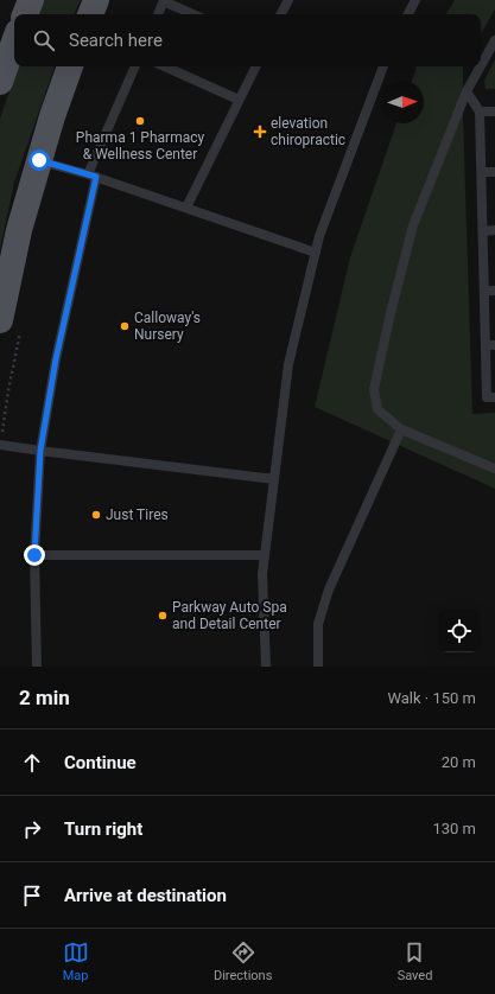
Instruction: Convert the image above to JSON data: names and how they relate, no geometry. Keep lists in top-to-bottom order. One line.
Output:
{"places":{"other":["Pharma 1 Pharmacy & Wellness Center","Calloway's Nursery","Just Tires","Parkway Auto Spa and Detail Center"],"health":["elevation chiropractic"]},"north":"right","page":{"search":"Search here","heading":["2 min","Walk · 150 m"],"list":[["Continue","20 m"],["Turn right","130 m"],"Arrive at destination"],"nav":["Map","Directions","Saved"]}}
